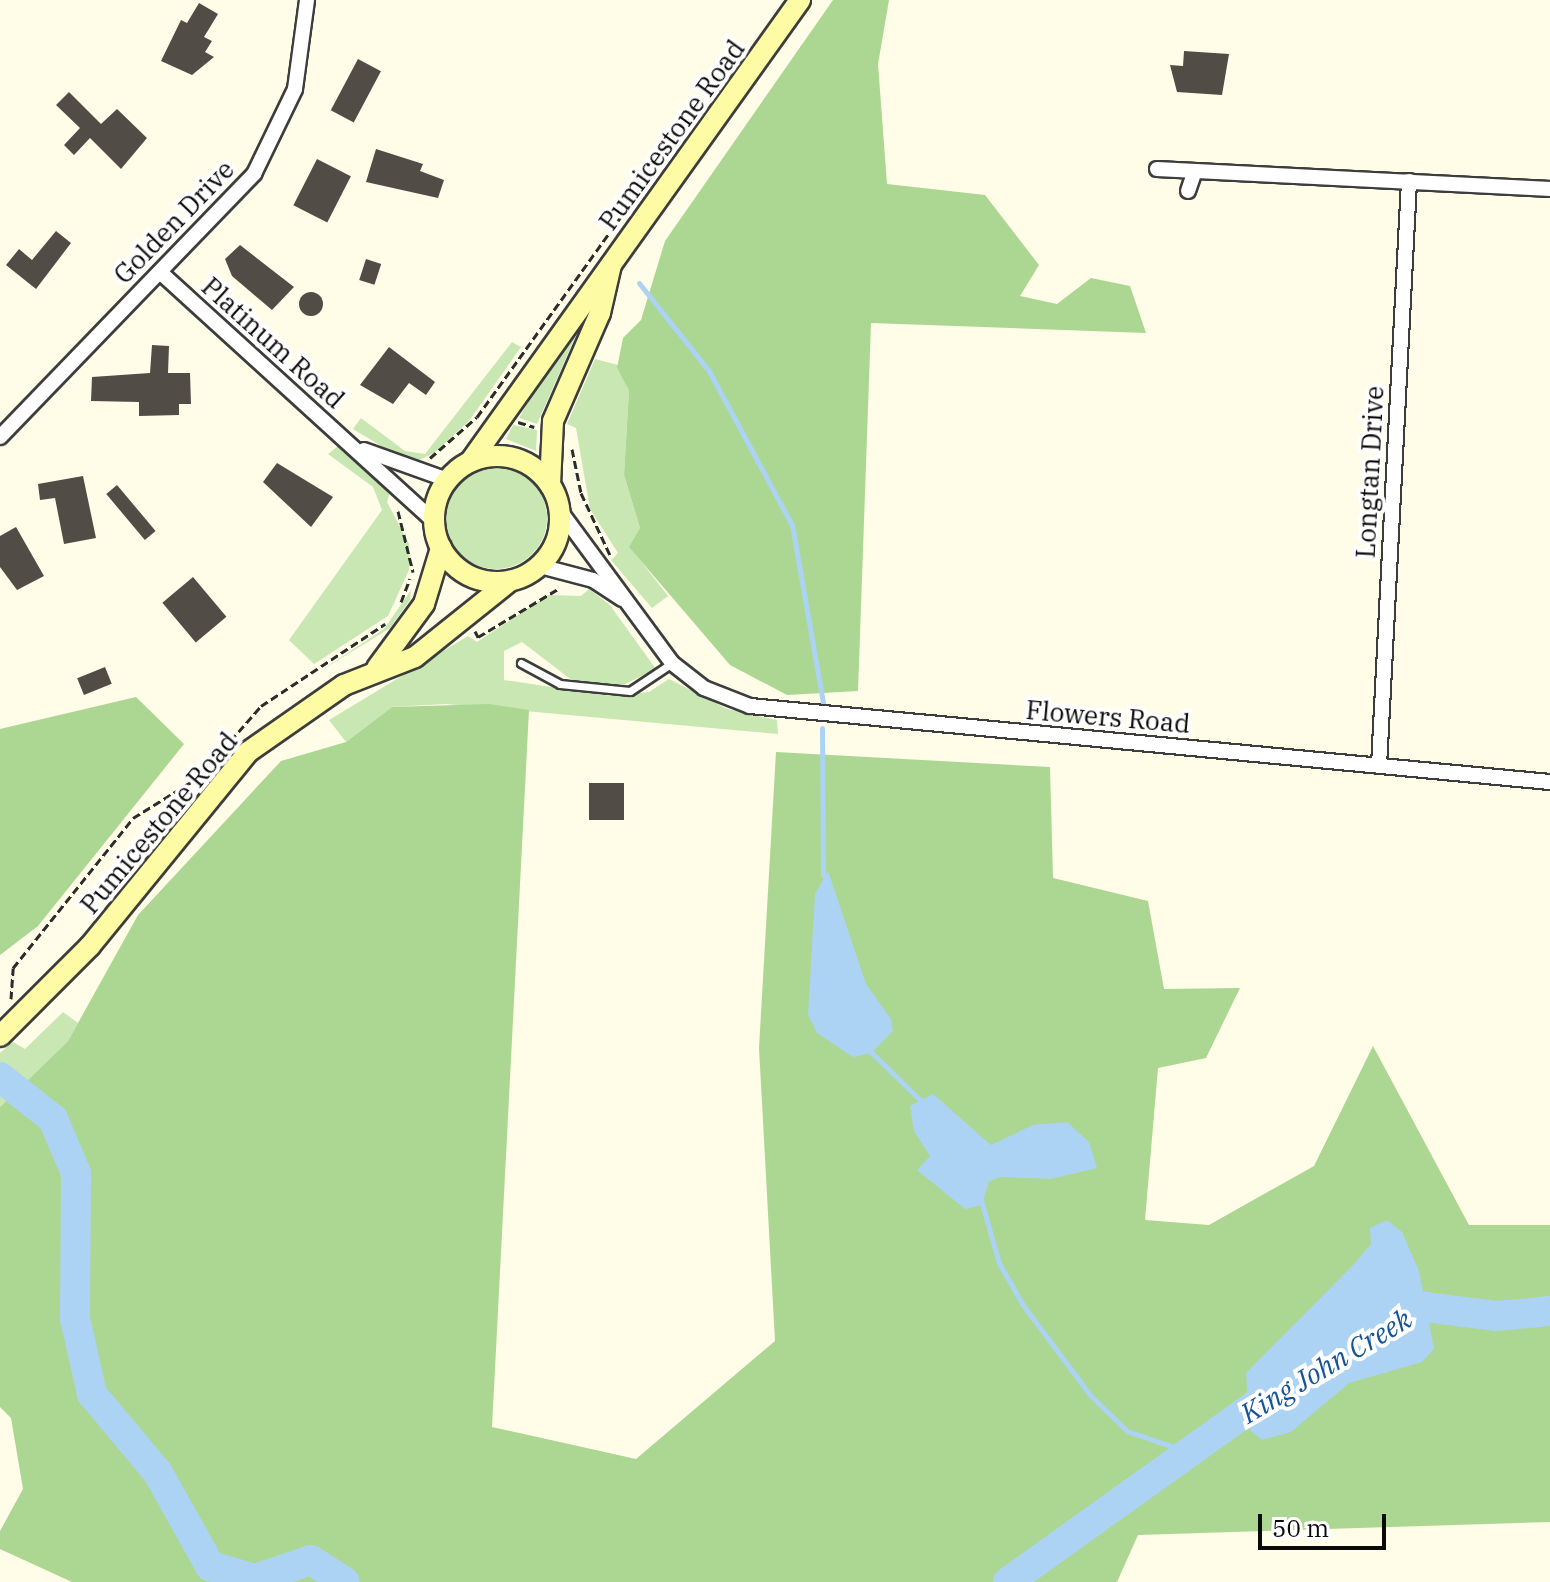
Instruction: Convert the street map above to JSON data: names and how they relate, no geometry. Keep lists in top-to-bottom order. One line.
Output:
{"streets":{"main road":["Pumicestone Road"],"street":["Golden Drive","Platinum Road","Longtan Drive","Flowers Road"]},"crossings":[["Pumicestone Road","Platinum Road"],["Pumicestone Road","Flowers Road"],["Golden Drive","Platinum Road"],["Platinum Road","Flowers Road"],["Longtan Drive","Flowers Road"]],"water":["King John Creek"],"scale_bar":"50 m"}
